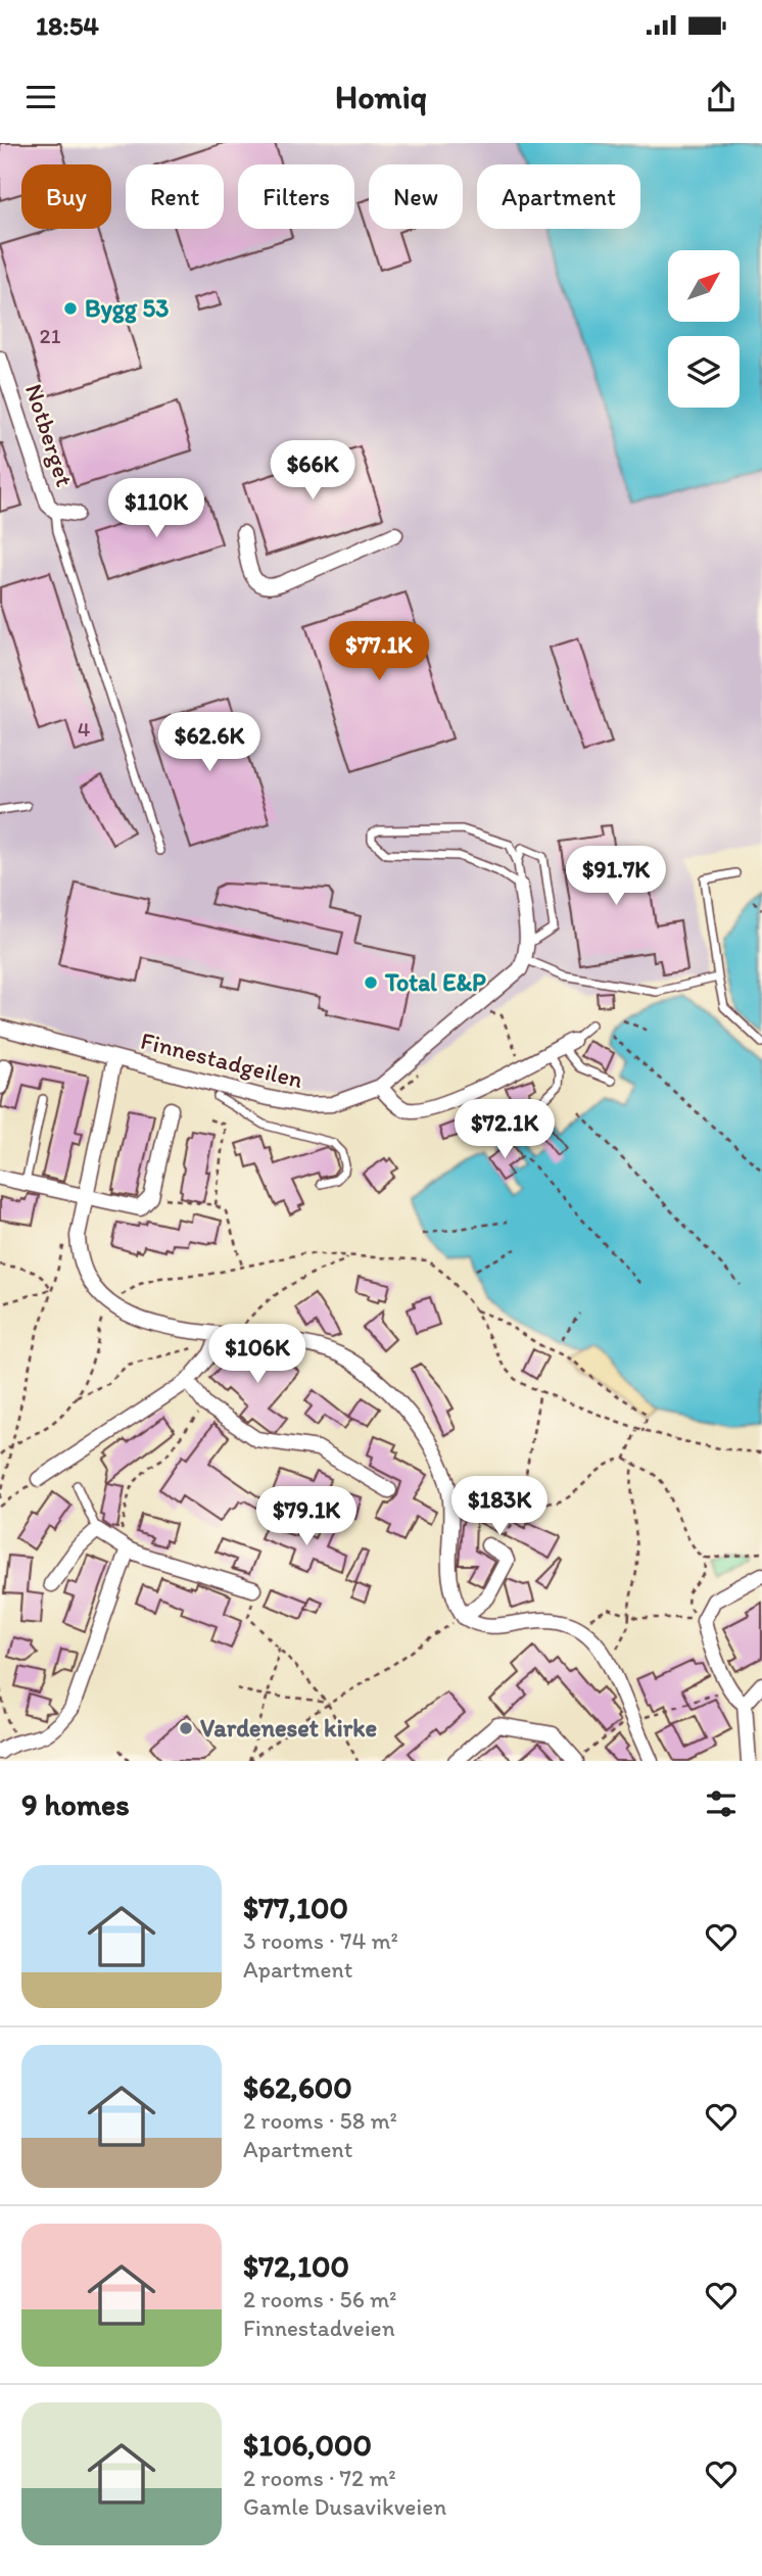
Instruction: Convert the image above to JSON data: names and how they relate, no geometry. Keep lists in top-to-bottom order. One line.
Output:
{"streets":{"street":["Notberget","Finnestadgeilen"]},"places":["Bygg 53","Total E&P","Vardeneset kirke"],"house_numbers":["21","4"],"north":"top right","page":{"status":"18:54","header":"Homiq","chip":["Buy","Rent","Filters","New","Apartment"],"price":["$66K","$110K","$77.1K","$62.6K","$91.7K","$72.1K","$106K","$183K","$79.1K"],"heading":"9 homes","list":[{"name":"$77,100","note":"3 rooms · 74 m² · Apartment"},{"name":"$62,600","note":"2 rooms · 58 m² · Apartment"},{"name":"$72,100","note":"2 rooms · 56 m² · Finnestadveien"},{"name":"$106,000","note":"2 rooms · 72 m² · Gamle Dusavikveien"}]}}
